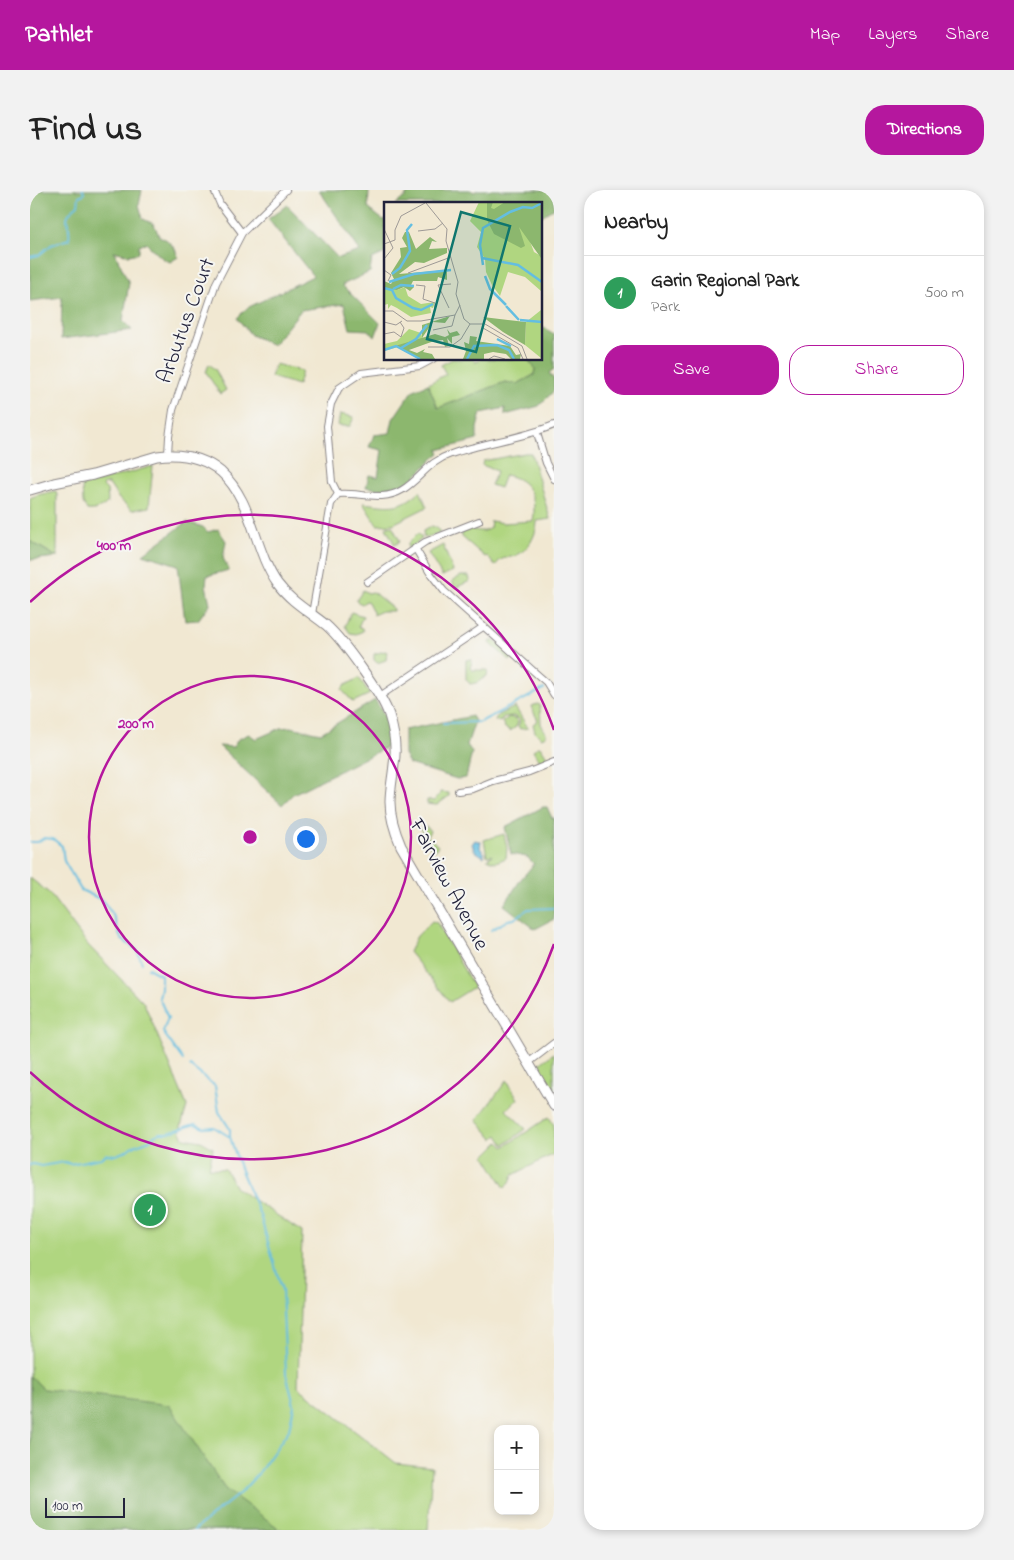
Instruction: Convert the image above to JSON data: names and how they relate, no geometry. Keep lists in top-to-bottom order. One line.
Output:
{"streets":{"main road":["Fairview Avenue"],"street":["Arbutus Court"]},"crossings":[["Arbutus Court","Fairview Avenue"]],"scale_bar":"100 m","page":{"header":"Pathlet","nav":["Map","Layers","Share"],"title":"Find us","buttons":["Directions",["Save","Share"]],"heading":"Nearby","list":[{"mark":"1","name":"Garin Regional Park","note":"Park","value":"500 m"}],"pins":"1","map_buttons":["+","−"],"scale":"100 m"},"rings":["400 m","200 m"]}
